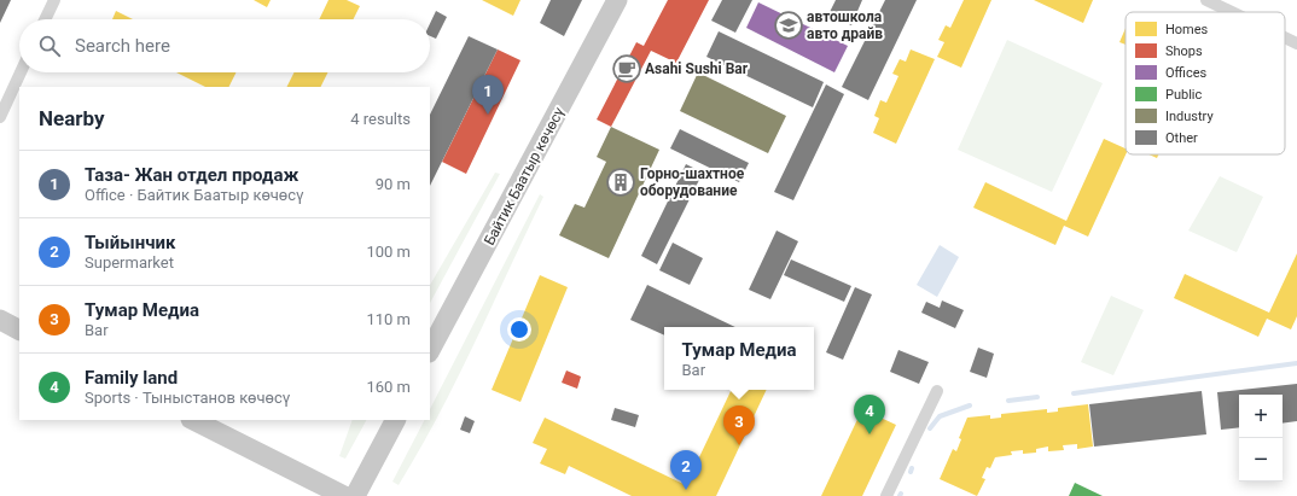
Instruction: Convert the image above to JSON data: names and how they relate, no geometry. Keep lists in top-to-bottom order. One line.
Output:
{"streets":{"main road":["Байтик Баатыр көчөсү"]},"places":{"school or university":["автошкола авто драйв"],"cafe":["Asahi Sushi Bar"],"building":["Горно-шахтное оборудование"]},"legend":["Homes","Shops","Offices","Public","Industry","Other"],"page":{"search":"Search here","pins":["1","4","3","2"],"heading":["Nearby","4 results"],"list":[{"mark":"1","name":"Таза- Жан отдел продаж","note":"Office · Байтик Баатыр көчөсү","value":"90 m"},{"mark":"2","name":"Тыйынчик","note":"Supermarket","value":"100 m"},{"mark":"3","name":"Тумар Медиа","note":"Bar","value":"110 m"},{"mark":"4","name":"Family land","note":"Sports · Тыныстанов көчөсү","value":"160 m"}],"popup":["Тумар Медиа","Bar"],"map_buttons":["+","−"]}}
